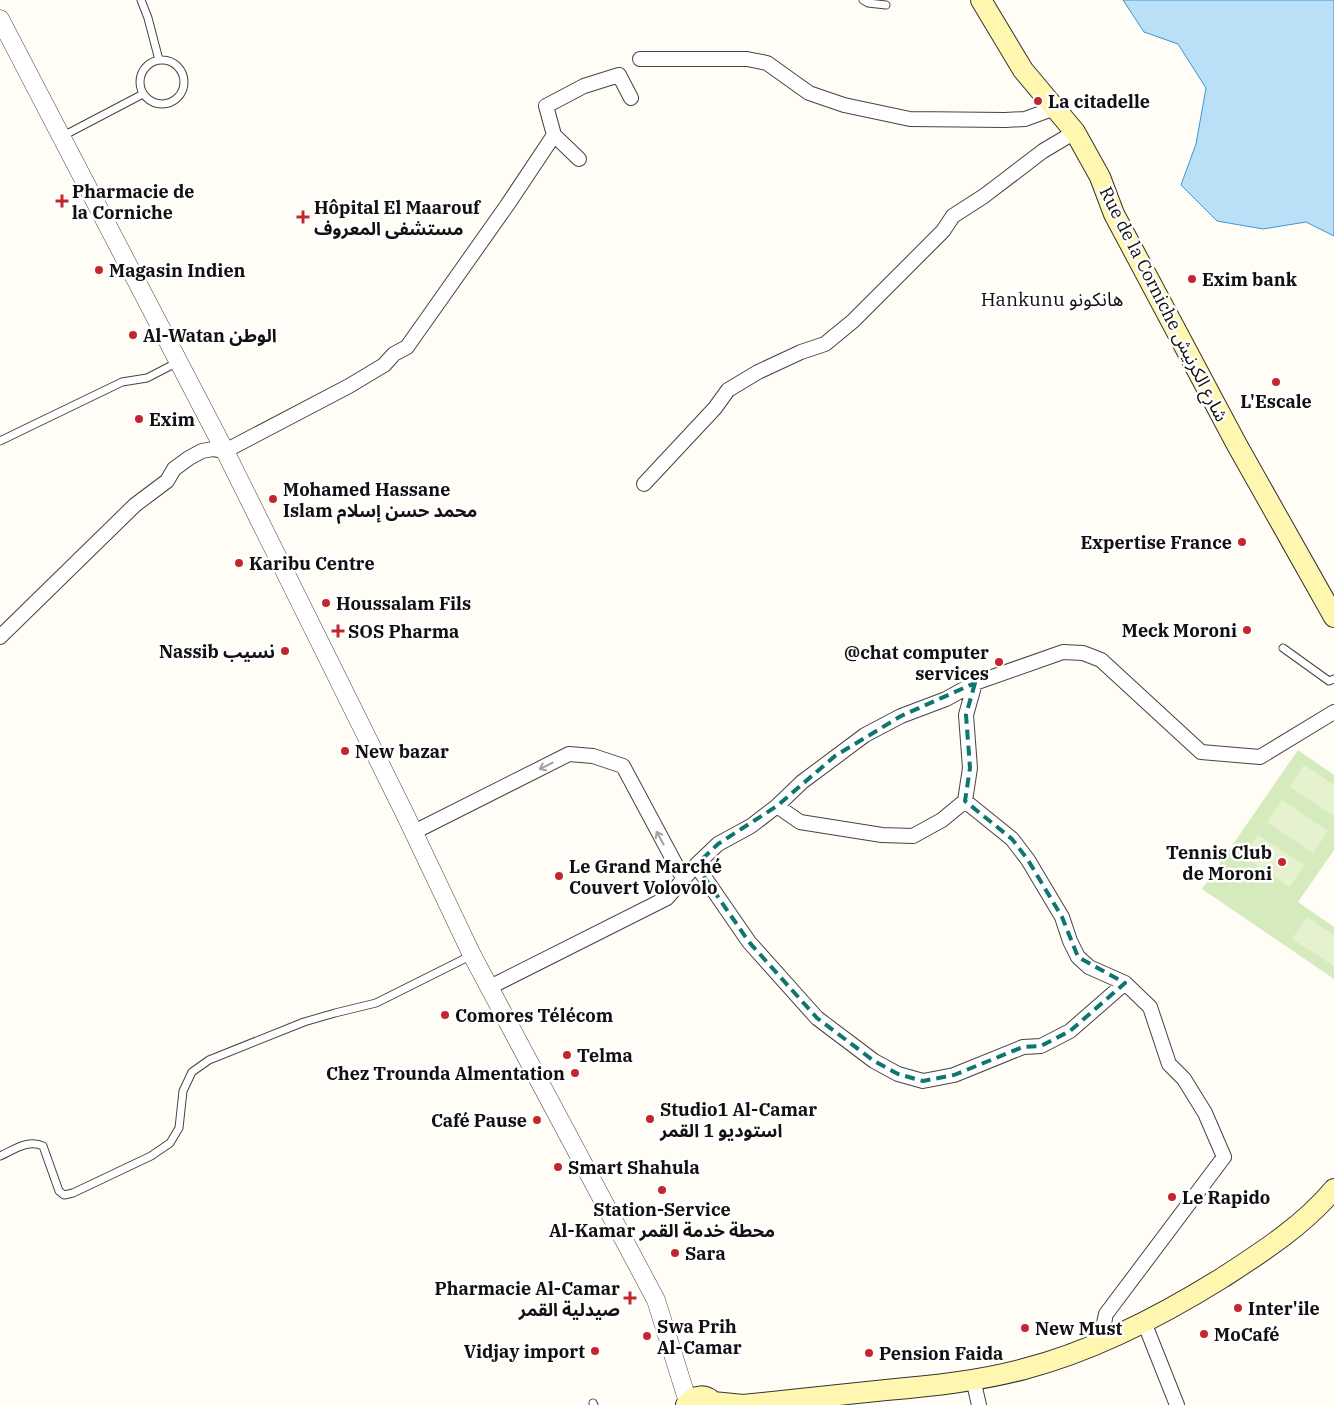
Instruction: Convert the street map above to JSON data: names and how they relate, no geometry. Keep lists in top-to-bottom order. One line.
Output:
{"streets":{"main road":["Rue de la Corniche شارع الكرنيش"]},"districts":["Hankunu هانكونو"],"places":{"other":["La citadelle","Magasin Indien","Exim bank","Al-Watan الوطن","L'Escale","Exim","Mohamed Hassane Islam محمد حسن إسلام","Expertise France","Karibu Centre","Houssalam Fils","Meck Moroni","Nassib نسيب","@chat computer services","New bazar","Tennis Club de Moroni","Le Grand Marché Couvert Volovolo","Comores Télécom","Telma","Chez Trounda Almentation","Studio1 Al-Camar استوديو 1 القمر","Café Pause","Smart Shahula","Station-Service Al-Kamar محطة خدمة القمر","Le Rapido","Sara","Inter'ile","New Must","MoCafé","Swa Prih Al-Camar","Vidjay import","Pension Faida"],"health":["Pharmacie de la Corniche","Hôpital El Maarouf مستشفى المعروف","SOS Pharma","Pharmacie Al-Camar صيدلية القمر"]}}
